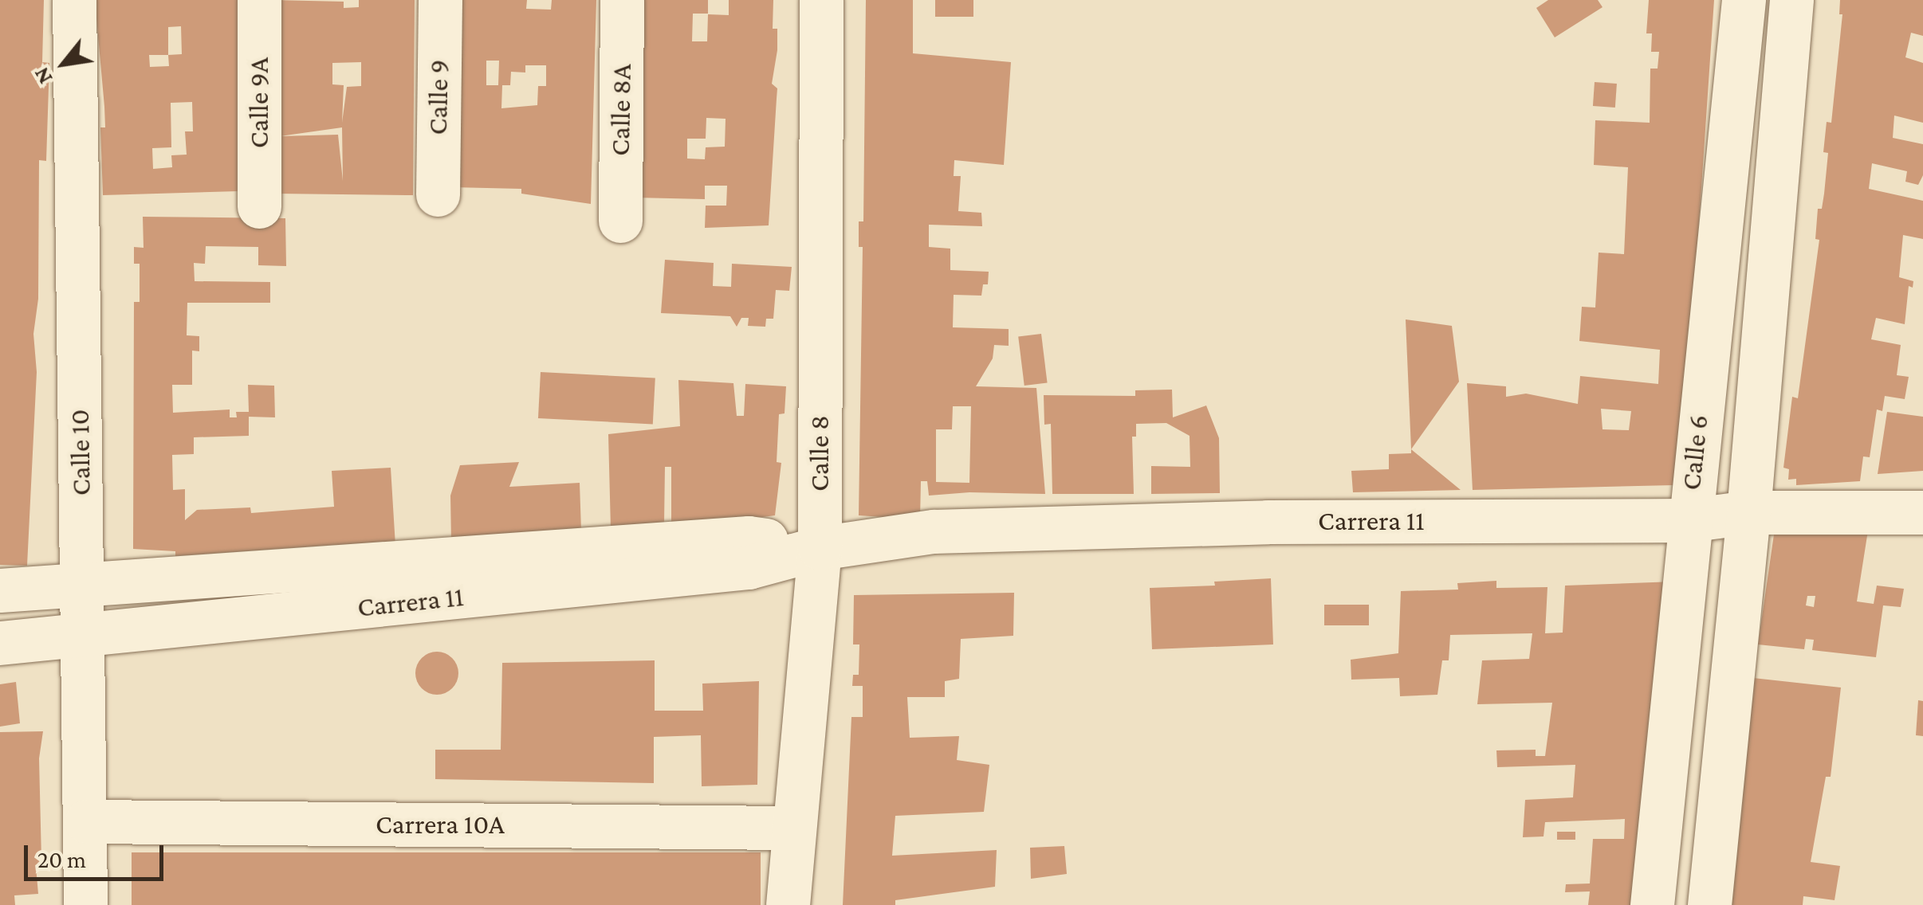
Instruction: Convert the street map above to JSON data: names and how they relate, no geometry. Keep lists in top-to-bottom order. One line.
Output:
{"streets":{"street":["Calle 9","Calle 9A","Calle 8A","Calle 10","Calle 6","Calle 8","Carrera 11","Carrera 10A"]},"crossings":[["Calle 10","Carrera 11"],["Calle 10","Carrera 10A"],["Calle 6","Carrera 11"],["Calle 8","Carrera 11"],["Calle 8","Carrera 10A"]],"scale_bar":"20 m","north":"bottom left"}
